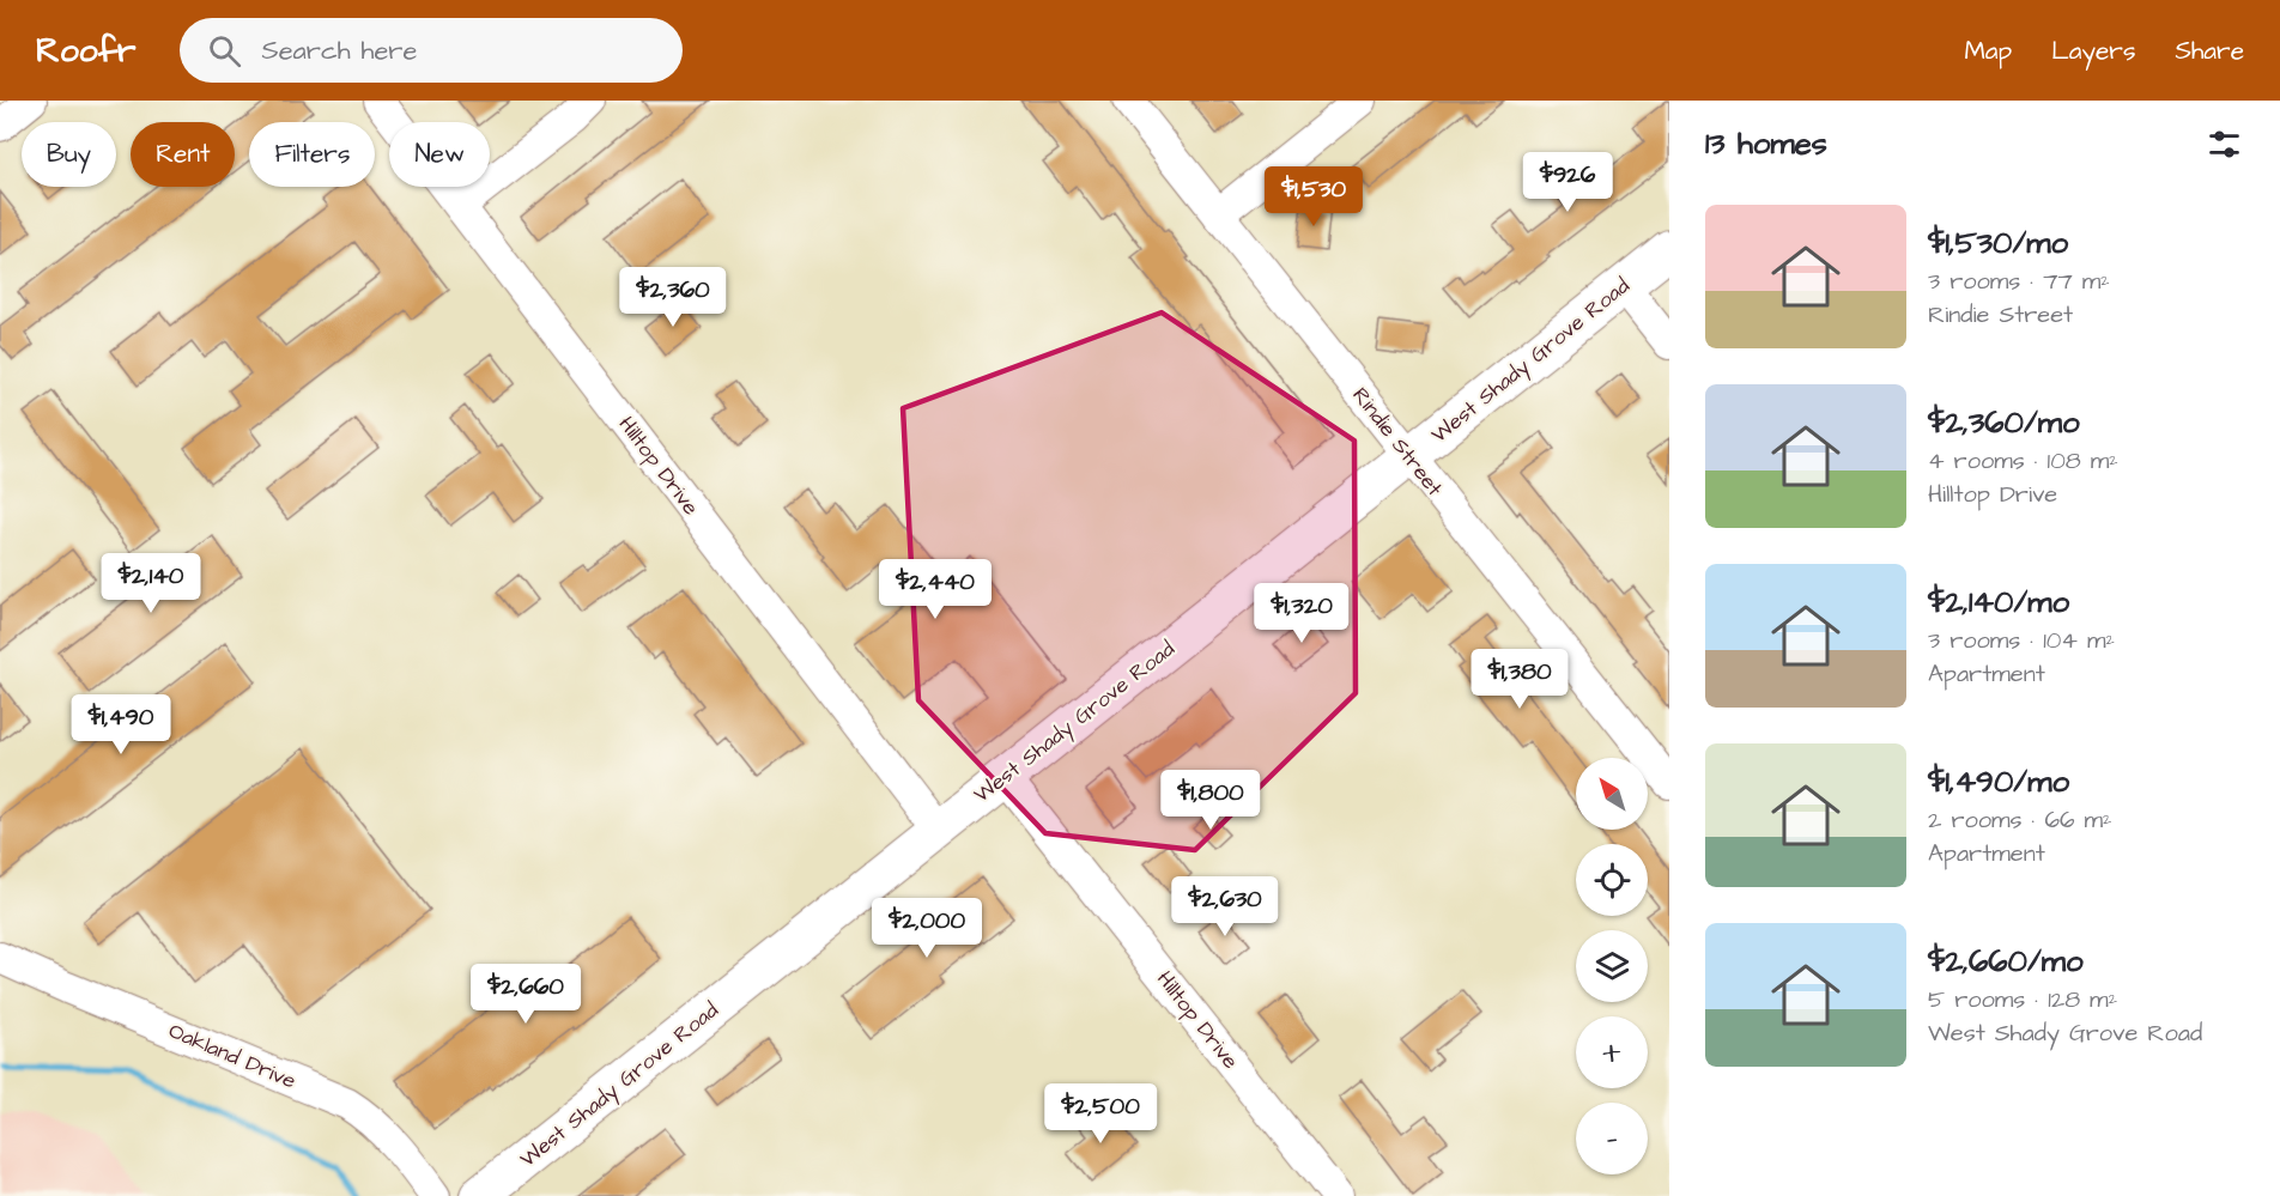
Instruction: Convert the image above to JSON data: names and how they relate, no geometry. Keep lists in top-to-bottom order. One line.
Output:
{"streets":{"main road":["West Shady Grove Road"],"street":["Rindie Street","Hilltop Drive","Oakland Drive"]},"crossings":[["West Shady Grove Road","Rindie Street"],["West Shady Grove Road","Hilltop Drive"]],"north":"top left","page":{"header":"Roofr","search":"Search here","nav":["Map","Layers","Share"],"heading":"13 homes","chip":["Buy","Rent","Filters","New"],"price":["$926","$1,530","$2,360","$2,140","$2,440","$1,320","$1,380","$1,490","$1,800","$2,630","$2,000","$2,660","$2,500"],"list":[{"name":"$1,530/mo","note":"3 rooms · 77 m² · Rindie Street"},{"name":"$2,360/mo","note":"4 rooms · 108 m² · Hilltop Drive"},{"name":"$2,140/mo","note":"3 rooms · 104 m² · Apartment"},{"name":"$1,490/mo","note":"2 rooms · 66 m² · Apartment"},{"name":"$2,660/mo","note":"5 rooms · 128 m² · West Shady Grove Road"}],"map_buttons":["+","−"]}}
